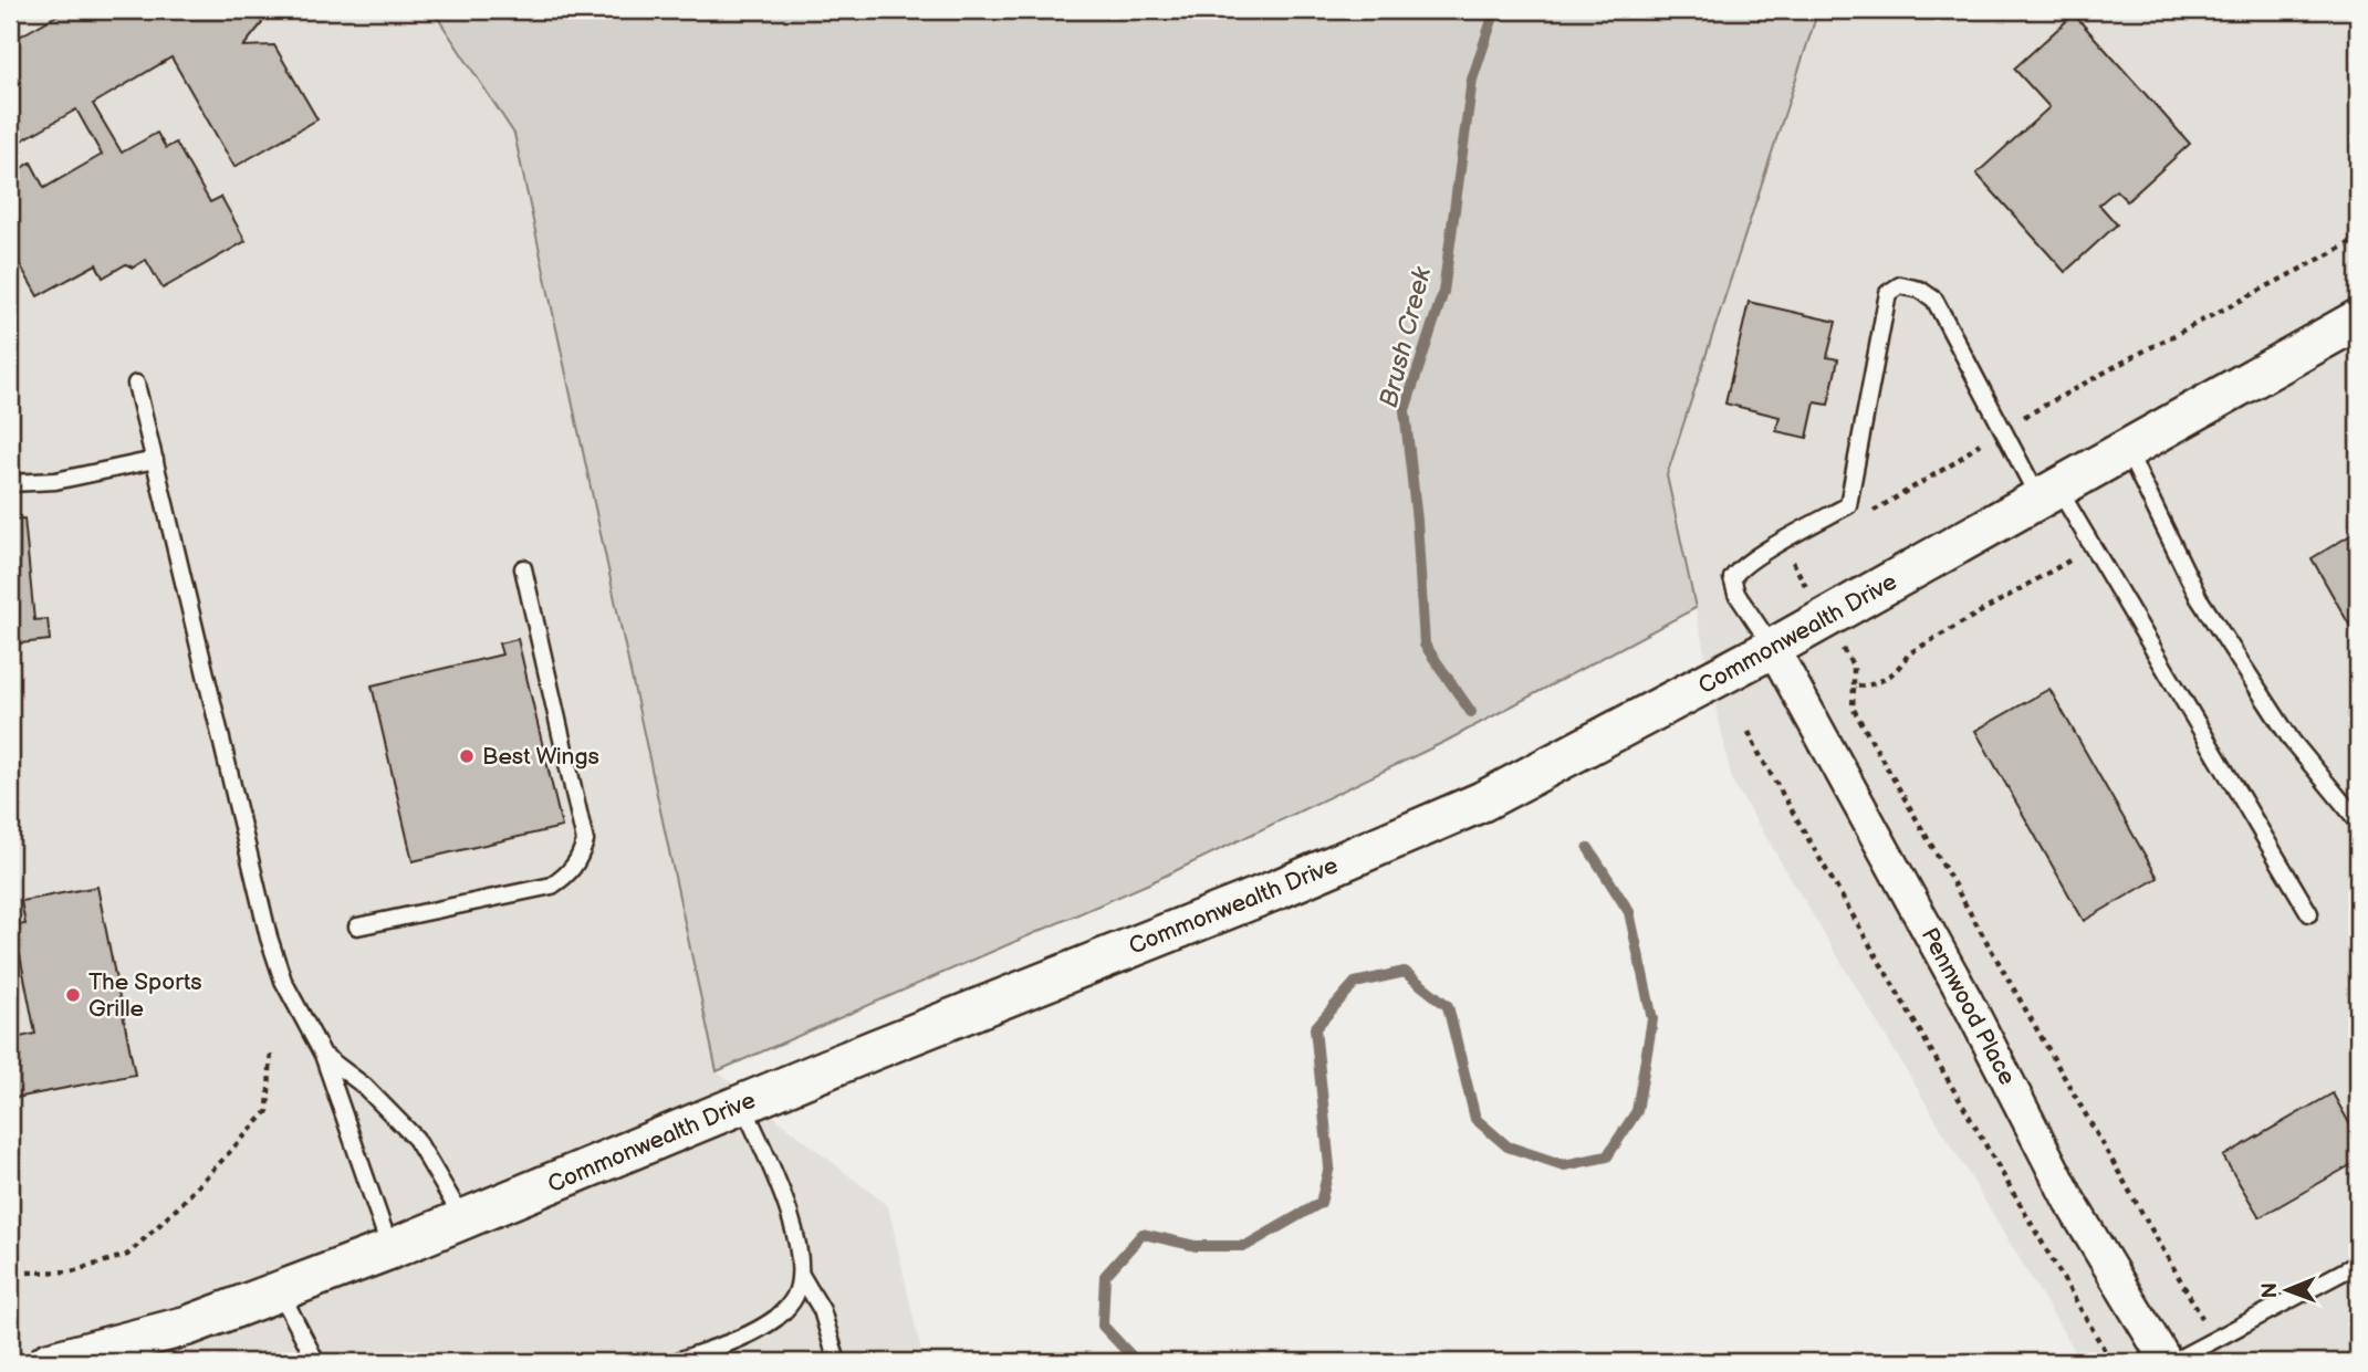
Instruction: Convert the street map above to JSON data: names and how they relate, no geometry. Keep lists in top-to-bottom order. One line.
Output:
{"streets":{"street":["Commonwealth Drive","Pennwood Place"]},"crossings":[["Commonwealth Drive","Pennwood Place"]],"water":["Brush Creek"],"places":["Best Wings","The Sports Grille"],"north":"left"}
